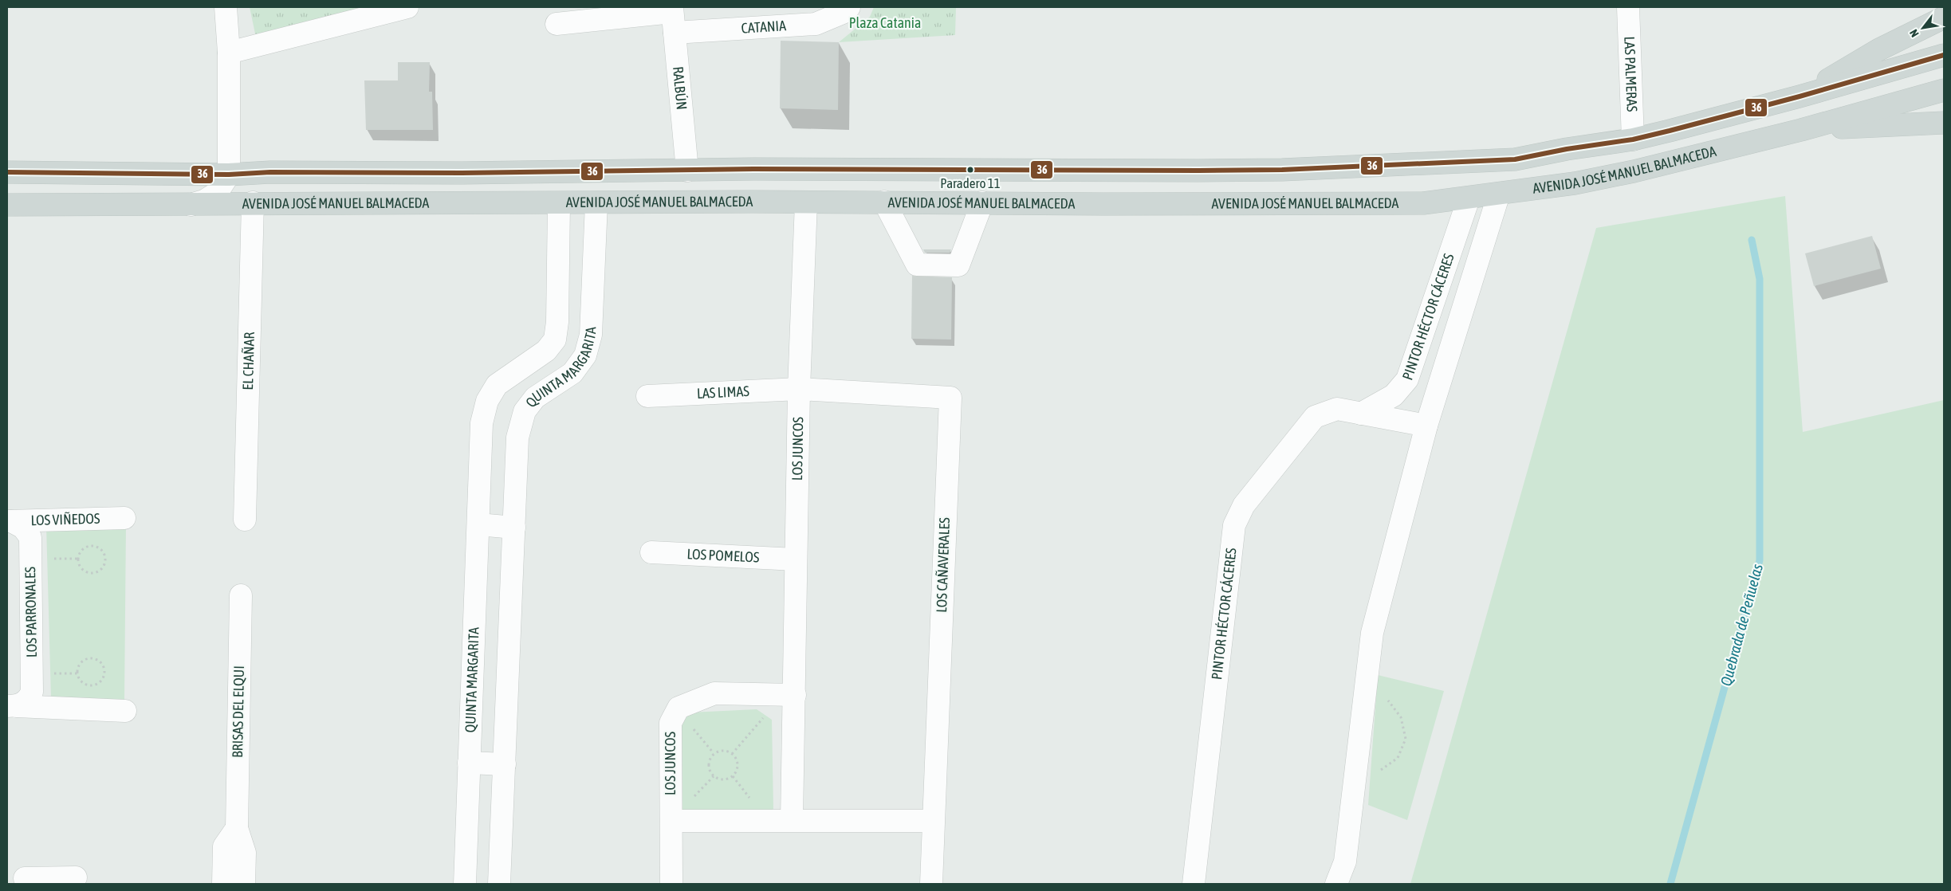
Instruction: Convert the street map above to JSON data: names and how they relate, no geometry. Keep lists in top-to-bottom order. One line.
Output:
{"streets":{"main road":["AVENIDA JOSÉ MANUEL BALMACEDA"],"street":["CATANIA","LAS PALMERAS","RALBÚN","PINTOR HÉCTOR CÁCERES","EL CHAÑAR","QUINTA MARGARITA","LAS LIMAS","LOS JUNCOS","LOS VIÑEDOS","LOS POMELOS","LOS CAÑAVERALES","LOS PARRONALES","BRISAS DEL ELQUI"]},"crossings":[["CATANIA","RALBÚN"],["LAS PALMERAS","AVENIDA JOSÉ MANUEL BALMACEDA"],["RALBÚN","AVENIDA JOSÉ MANUEL BALMACEDA"],["AVENIDA JOSÉ MANUEL BALMACEDA","PINTOR HÉCTOR CÁCERES"],["AVENIDA JOSÉ MANUEL BALMACEDA","EL CHAÑAR"],["AVENIDA JOSÉ MANUEL BALMACEDA","QUINTA MARGARITA"],["AVENIDA JOSÉ MANUEL BALMACEDA","LOS JUNCOS"],["LAS LIMAS","LOS JUNCOS"],["LAS LIMAS","LOS CAÑAVERALES"],["LOS JUNCOS","LOS POMELOS"],["LOS JUNCOS","LOS CAÑAVERALES"],["LOS VIÑEDOS","LOS PARRONALES"]],"water":["Quebrada de Peñuelas"],"parks":["Plaza Catania"],"places":["Paradero 11"],"lines":["transit line 36"],"north":"bottom left"}
